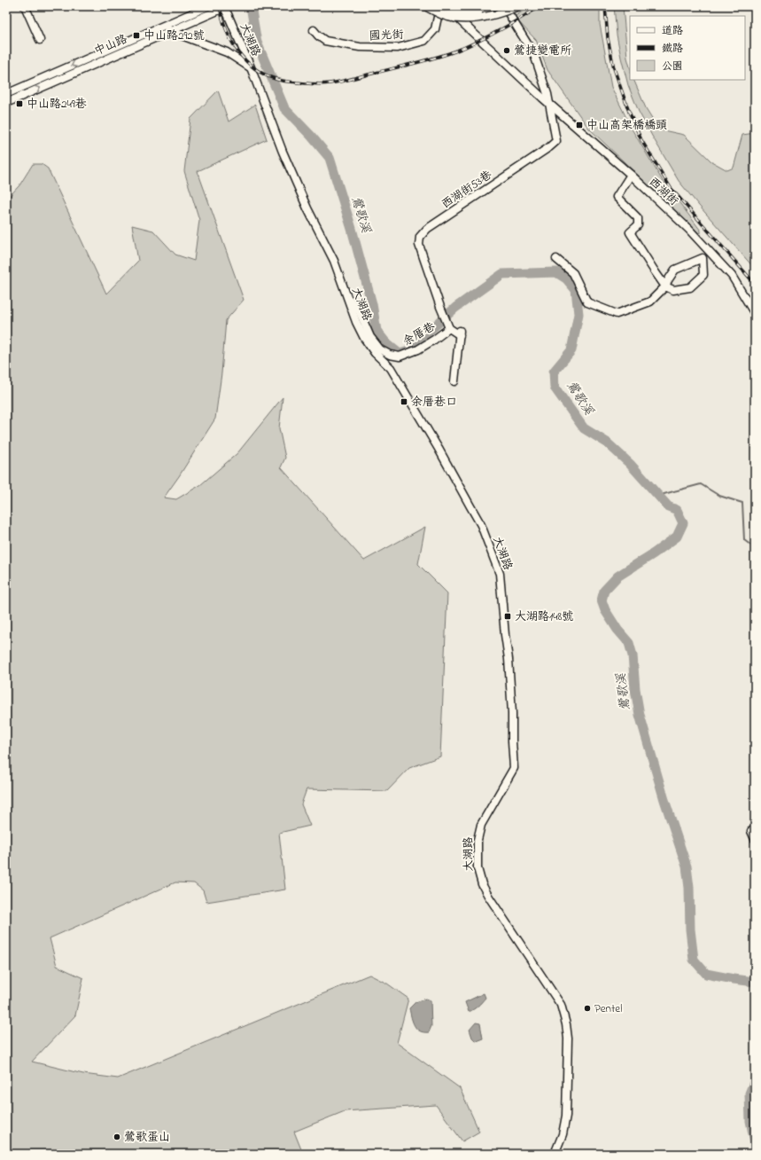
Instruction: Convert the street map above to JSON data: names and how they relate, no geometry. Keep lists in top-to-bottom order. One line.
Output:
{"streets":{"street":["國光街","大湖路","中山路","西湖街53巷","西湖街","余厝巷"]},"crossings":[["大湖路","中山路"],["大湖路","余厝巷"],["西湖街53巷","西湖街"],["西湖街53巷","余厝巷"]],"water":["鶯歌溪"],"places":{"transit":["中山路292號","中山路249巷","中山高架橋橋頭","余厝巷口","大湖路148號"],"other":["鶯捷變電所","Pentel","鶯歌蛋山"]},"legend":["道路","鐵路","公園"]}
